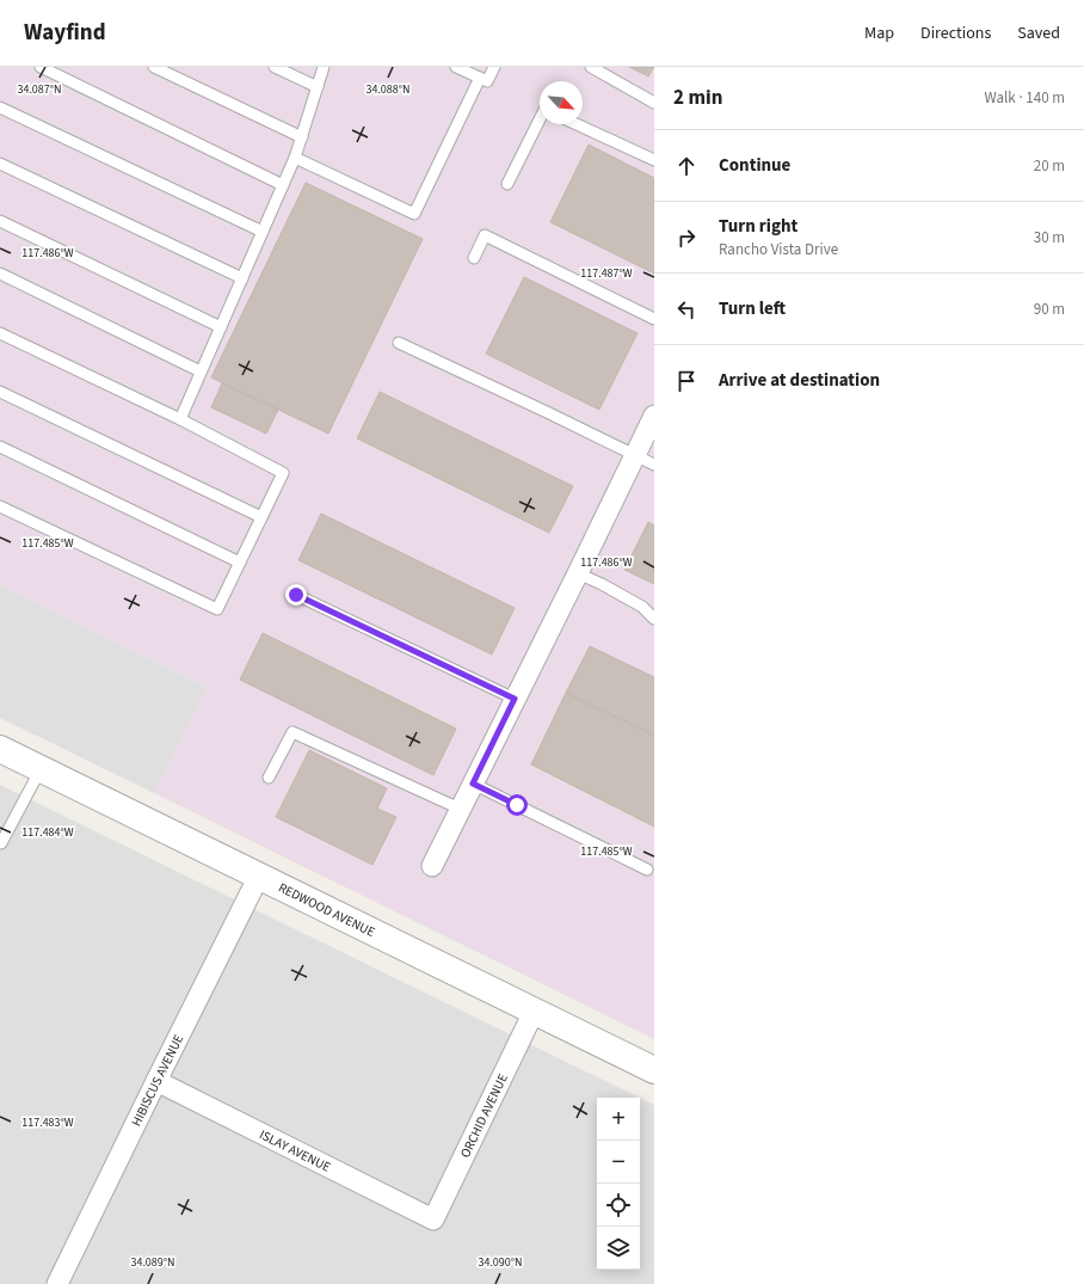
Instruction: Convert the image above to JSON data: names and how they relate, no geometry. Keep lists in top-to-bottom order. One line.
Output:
{"streets":{"street":["REDWOOD AVENUE","HIBISCUS AVENUE","ORCHID AVENUE","ISLAY AVENUE"]},"crossings":[["REDWOOD AVENUE","HIBISCUS AVENUE"],["REDWOOD AVENUE","ORCHID AVENUE"],["HIBISCUS AVENUE","ISLAY AVENUE"],["ORCHID AVENUE","ISLAY AVENUE"]],"north":"bottom right","page":{"header":"Wayfind","nav":["Map","Directions","Saved"],"heading":["2 min","Walk · 140 m"],"list":[["Continue","20 m"],["Turn right","Rancho Vista Drive","30 m"],["Turn left","90 m"],"Arrive at destination"],"map_buttons":["+","−"]},"coordinates":["34.087°N","34.088°N","117.486°W","117.487°W","117.485°W","117.484°W","117.483°W","34.089°N","34.090°N"]}
